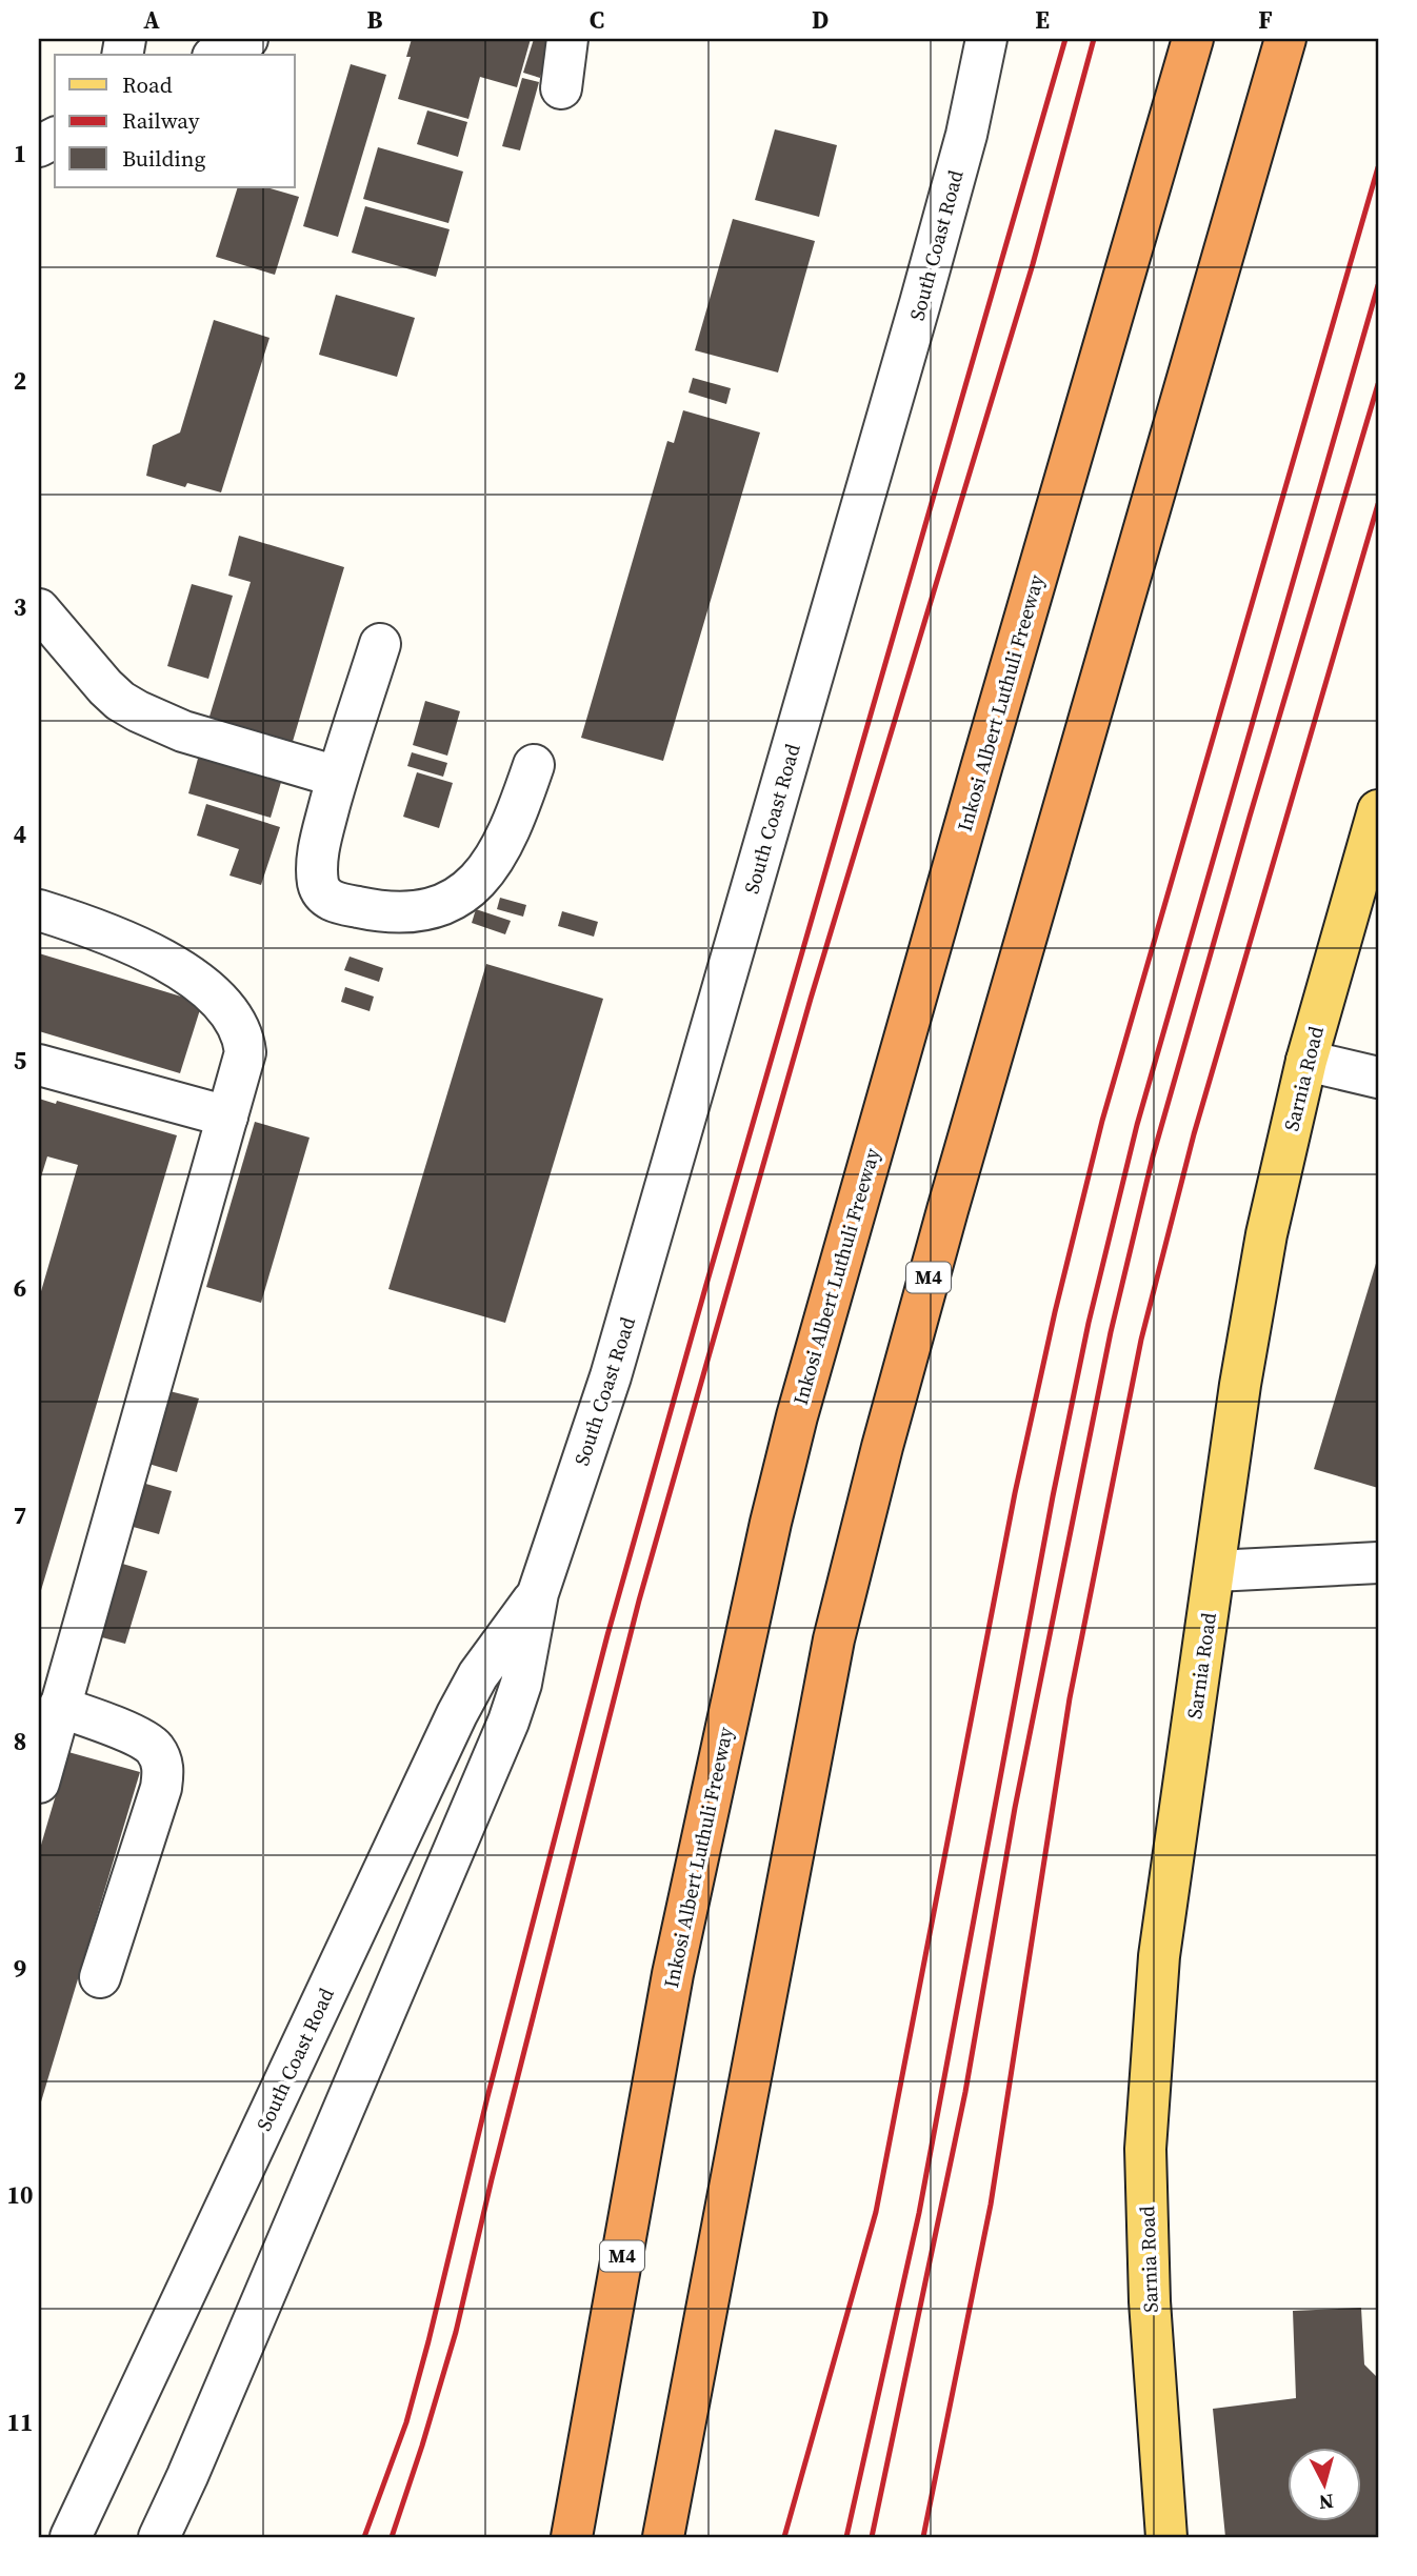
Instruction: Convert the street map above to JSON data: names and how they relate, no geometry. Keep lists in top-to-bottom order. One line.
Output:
{"streets":{"highway":["Inkosi Albert Luthuli Freeway","M4"],"main road":["Sarnia Road"],"street":["South Coast Road"]},"legend":["Road","Railway","Building"],"north":"bottom","grid":{"columns":["A","B","C","D","E","F"],"rows":["1","2","3","4","5","6","7","8","9","10","11"]}}
